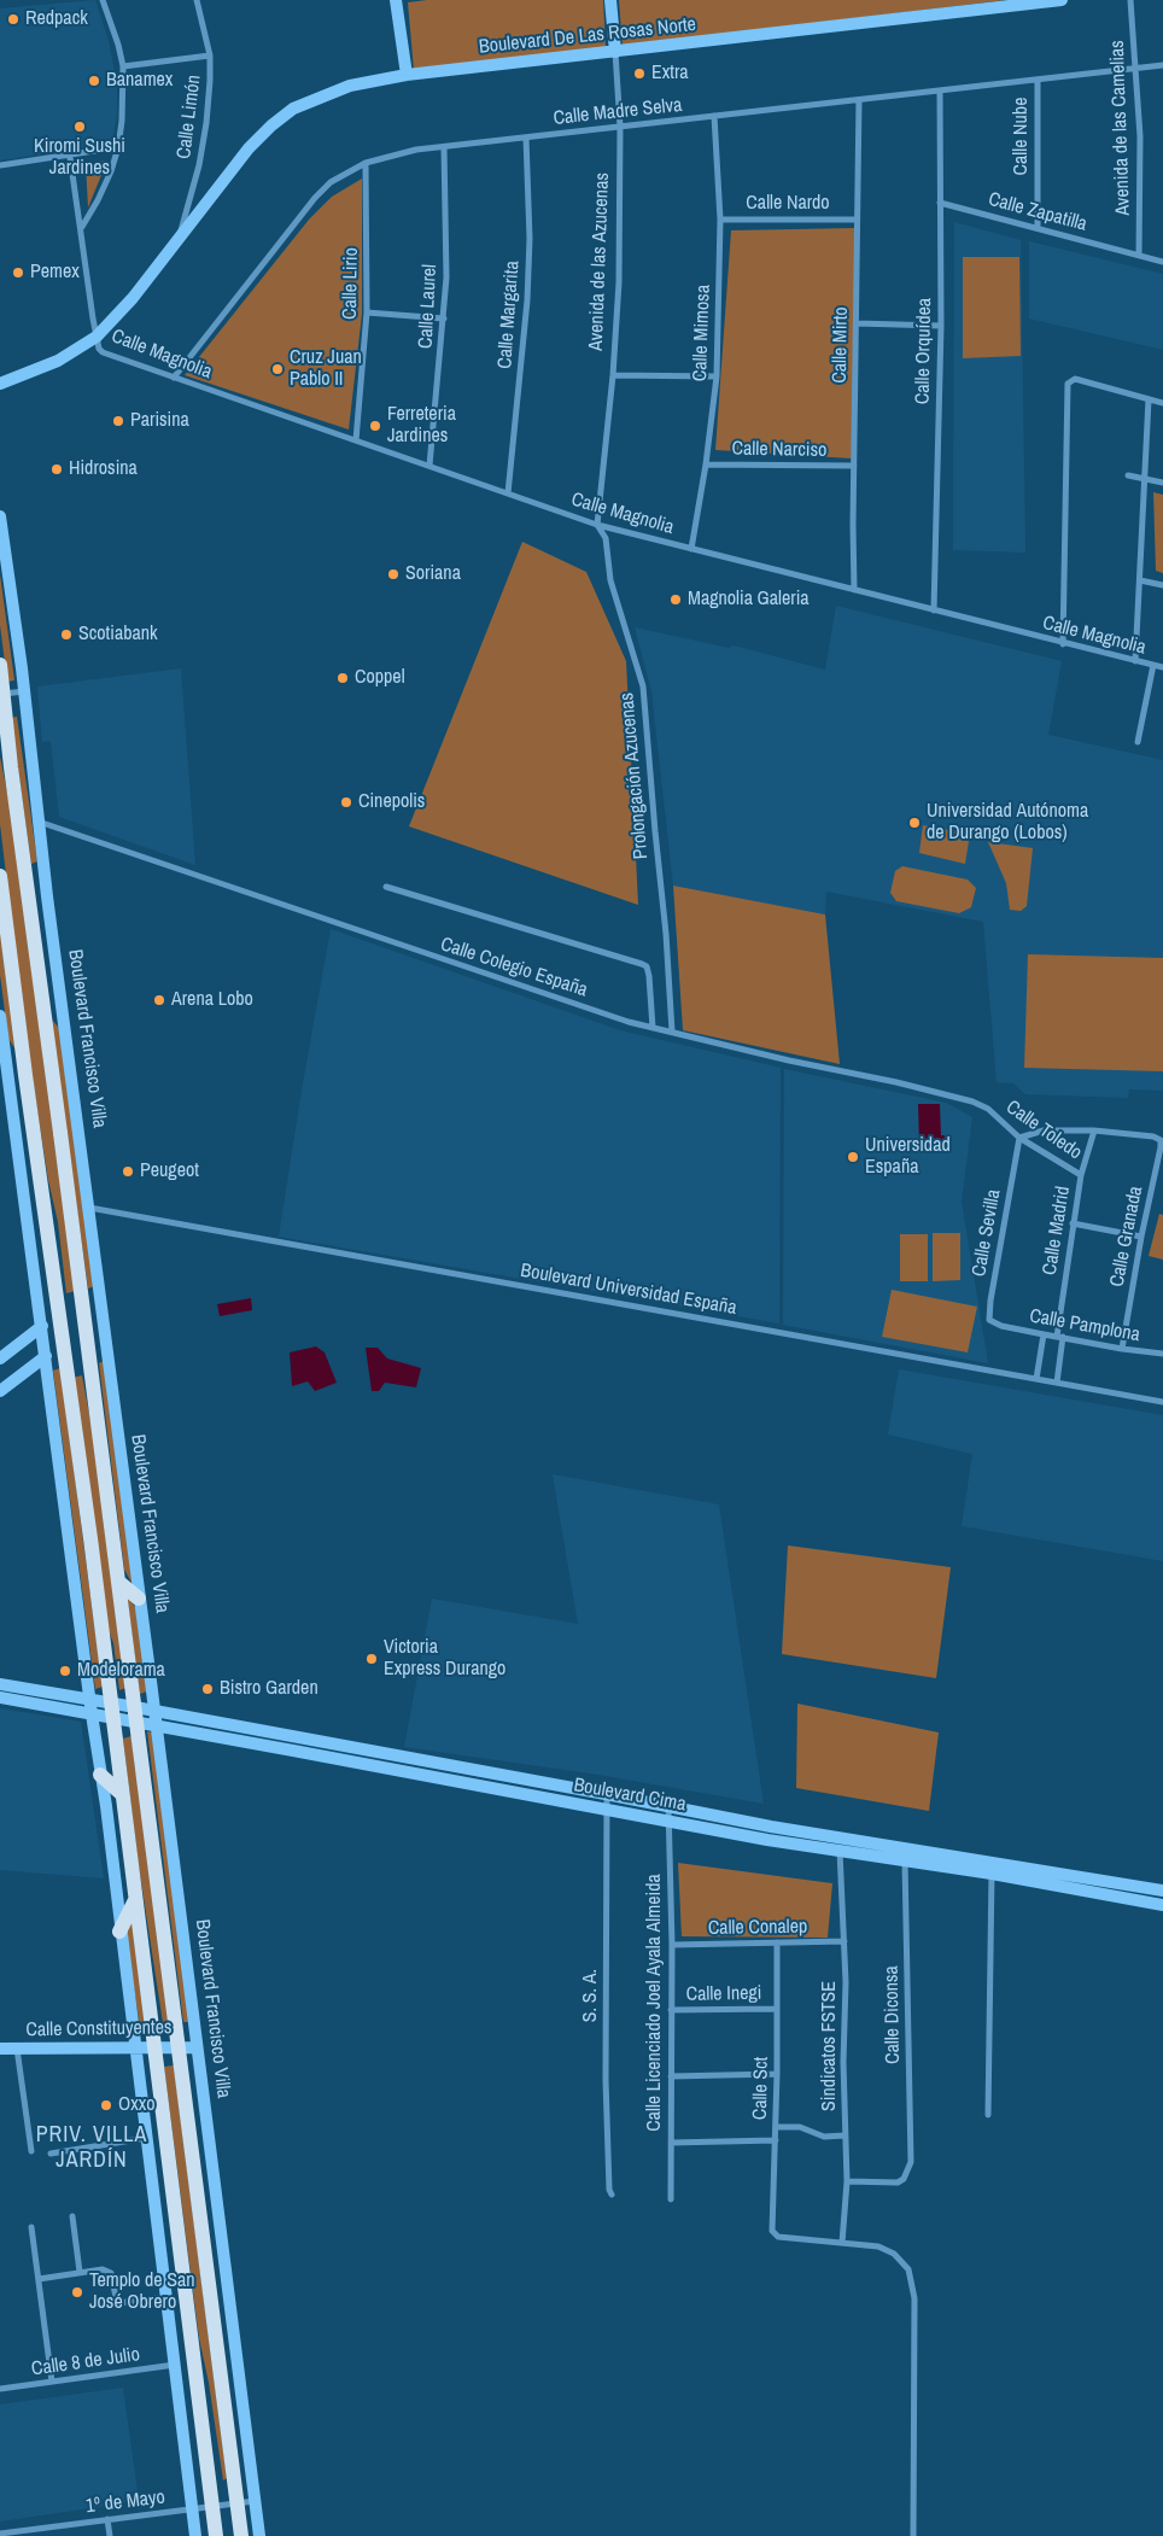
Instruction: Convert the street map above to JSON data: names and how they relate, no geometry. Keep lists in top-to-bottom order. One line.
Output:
{"streets":{"main road":["Boulevard Francisco Villa"],"street":["Boulevard De Las Rosas Norte","Calle Madre Selva","Calle Limón","Avenida de las Camelias","Calle Nube","Calle Nardo","Calle Zapatilla","Avenida de las Azucenas","Calle Lirio","Calle Laurel","Calle Margarita","Calle Mimosa","Calle Mirto","Calle Orquídea","Calle Magnolia","Calle Narciso","Prolongación Azucenas","Calle Colegio España","Calle Toledo","Calle Madrid","Calle Sevilla","Calle Granada","Boulevard Universidad España","Calle Pamplona","Boulevard Cima","Calle Conalep","Calle Inegi","S. S. A.","Calle Licenciado Joel Ayala Almeida","Calle Diconsa","Calle Constituyentes","Sindicatos FSTSE","Calle Sct","Calle 8 de Julio","1º de Mayo"]},"crossings":[["Boulevard De Las Rosas Norte","Calle Limón"],["Boulevard De Las Rosas Norte","Avenida de las Azucenas"],["Boulevard De Las Rosas Norte","Calle Magnolia"],["Calle Madre Selva","Avenida de las Camelias"],["Calle Madre Selva","Calle Nube"],["Calle Madre Selva","Avenida de las Azucenas"],["Calle Madre Selva","Calle Lirio"],["Calle Madre Selva","Calle Laurel"],["Calle Madre Selva","Calle Margarita"],["Calle Madre Selva","Calle Mimosa"],["Calle Madre Selva","Calle Mirto"],["Calle Madre Selva","Calle Orquídea"],["Calle Madre Selva","Calle Magnolia"],["Avenida de las Camelias","Calle Zapatilla"],["Calle Nube","Calle Zapatilla"],["Calle Nardo","Calle Mimosa"],["Calle Nardo","Calle Mirto"],["Calle Zapatilla","Calle Orquídea"],["Avenida de las Azucenas","Calle Magnolia"],["Avenida de las Azucenas","Prolongación Azucenas"],["Calle Lirio","Calle Magnolia"],["Calle Laurel","Calle Magnolia"],["Calle Margarita","Calle Magnolia"],["Calle Mimosa","Calle Magnolia"],["Calle Mimosa","Calle Narciso"],["Calle Mirto","Calle Magnolia"],["Calle Mirto","Calle Narciso"],["Calle Orquídea","Calle Magnolia"],["Calle Magnolia","Prolongación Azucenas"],["Prolongación Azucenas","Calle Colegio España"],["Calle Colegio España","Boulevard Francisco Villa"],["Calle Colegio España","Calle Toledo"],["Boulevard Francisco Villa","Boulevard Universidad España"],["Boulevard Francisco Villa","Boulevard Cima"],["Boulevard Francisco Villa","Calle Constituyentes"],["Boulevard Francisco Villa","1º de Mayo"],["Calle Toledo","Calle Madrid"],["Calle Toledo","Calle Sevilla"],["Calle Madrid","Calle Granada"],["Calle Madrid","Boulevard Universidad España"],["Calle Madrid","Calle Pamplona"],["Calle Sevilla","Calle Pamplona"],["Calle Granada","Calle Pamplona"],["Boulevard Cima","S. S. A."],["Boulevard Cima","Calle Licenciado Joel Ayala Almeida"],["Boulevard Cima","Calle Diconsa"],["Boulevard Cima","Sindicatos FSTSE"],["Calle Conalep","Calle Licenciado Joel Ayala Almeida"],["Calle Conalep","Sindicatos FSTSE"],["Calle Conalep","Calle Sct"],["Calle Inegi","Calle Licenciado Joel Ayala Almeida"],["Calle Inegi","Calle Sct"],["Calle Diconsa","Sindicatos FSTSE"],["Sindicatos FSTSE","Calle Sct"]],"districts":["PRIV. VILLA JARDÍN"],"places":["Redpack","Extra","Banamex","Kiromi Sushi Jardines","Pemex","Cruz Juan Pablo II","Parisina","Ferreteria Jardines","Hidrosina","Soriana","Magnolia Galeria","Scotiabank","Coppel","Cinepolis","Universidad Autónoma de Durango (Lobos)","Arena Lobo","Universidad España","Peugeot","Victoria Express Durango","Modelorama","Bistro Garden","Oxxo","Templo de San José Obrero"]}
